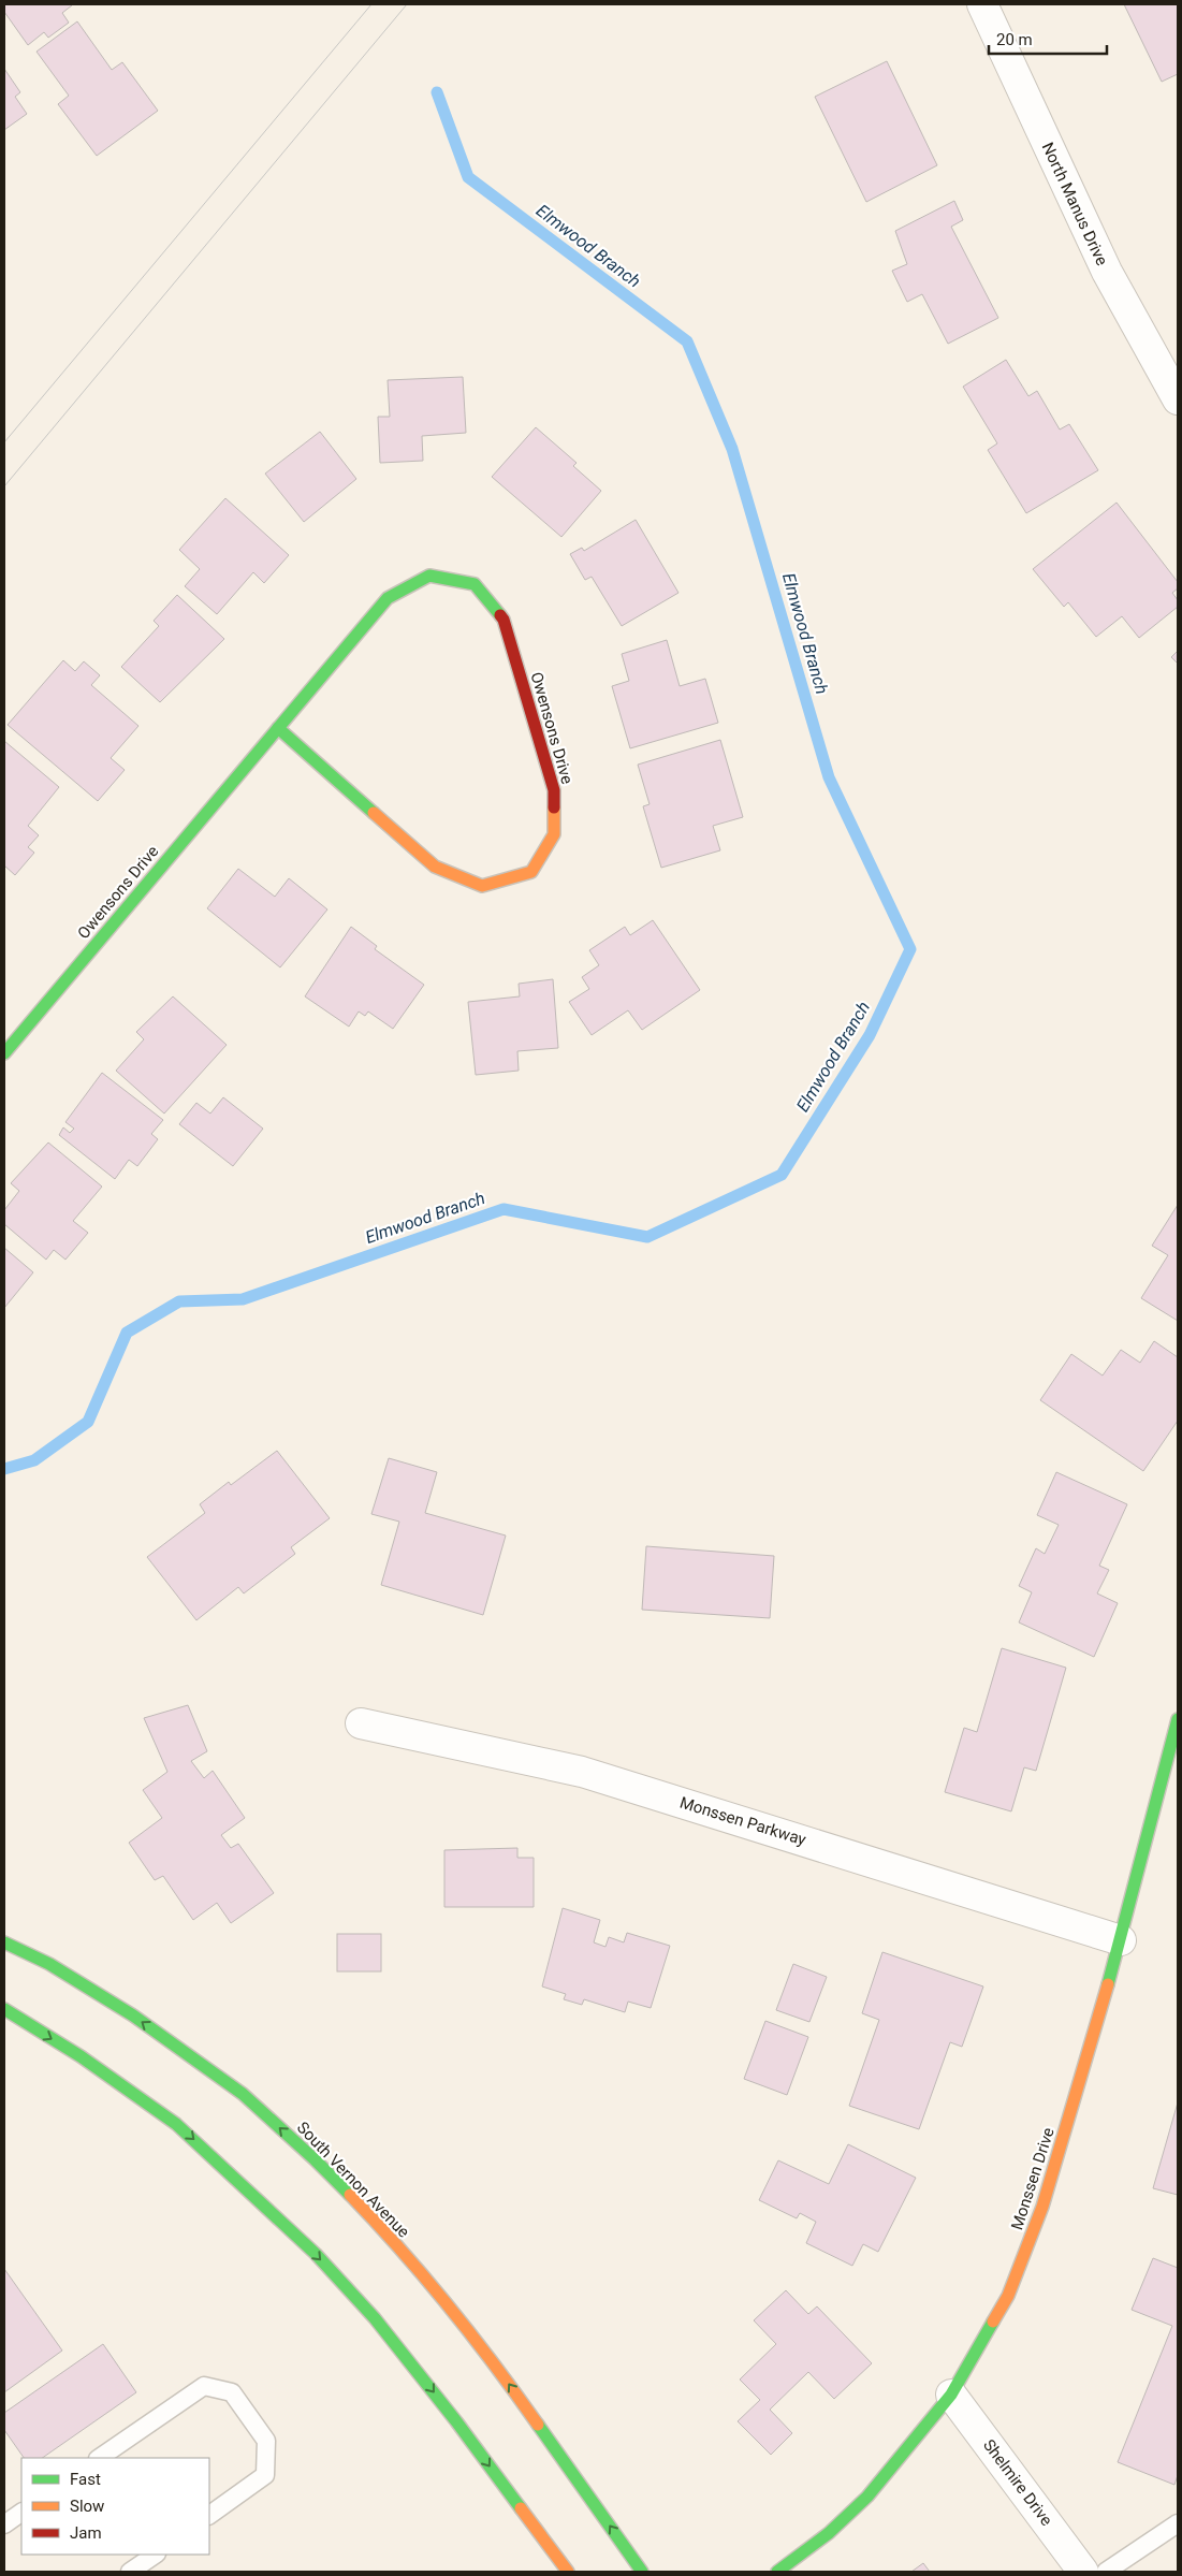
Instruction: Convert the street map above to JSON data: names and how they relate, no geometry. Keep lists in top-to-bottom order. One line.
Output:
{"streets":{"street":["North Manus Drive","Owensons Drive","Monssen Parkway","Monssen Drive","South Vernon Avenue","Shelmire Drive"]},"crossings":[["Monssen Parkway","Monssen Drive"],["Monssen Drive","Shelmire Drive"]],"water":["Elmwood Branch"],"legend":["Fast","Slow","Jam"],"scale_bar":"20 m"}
